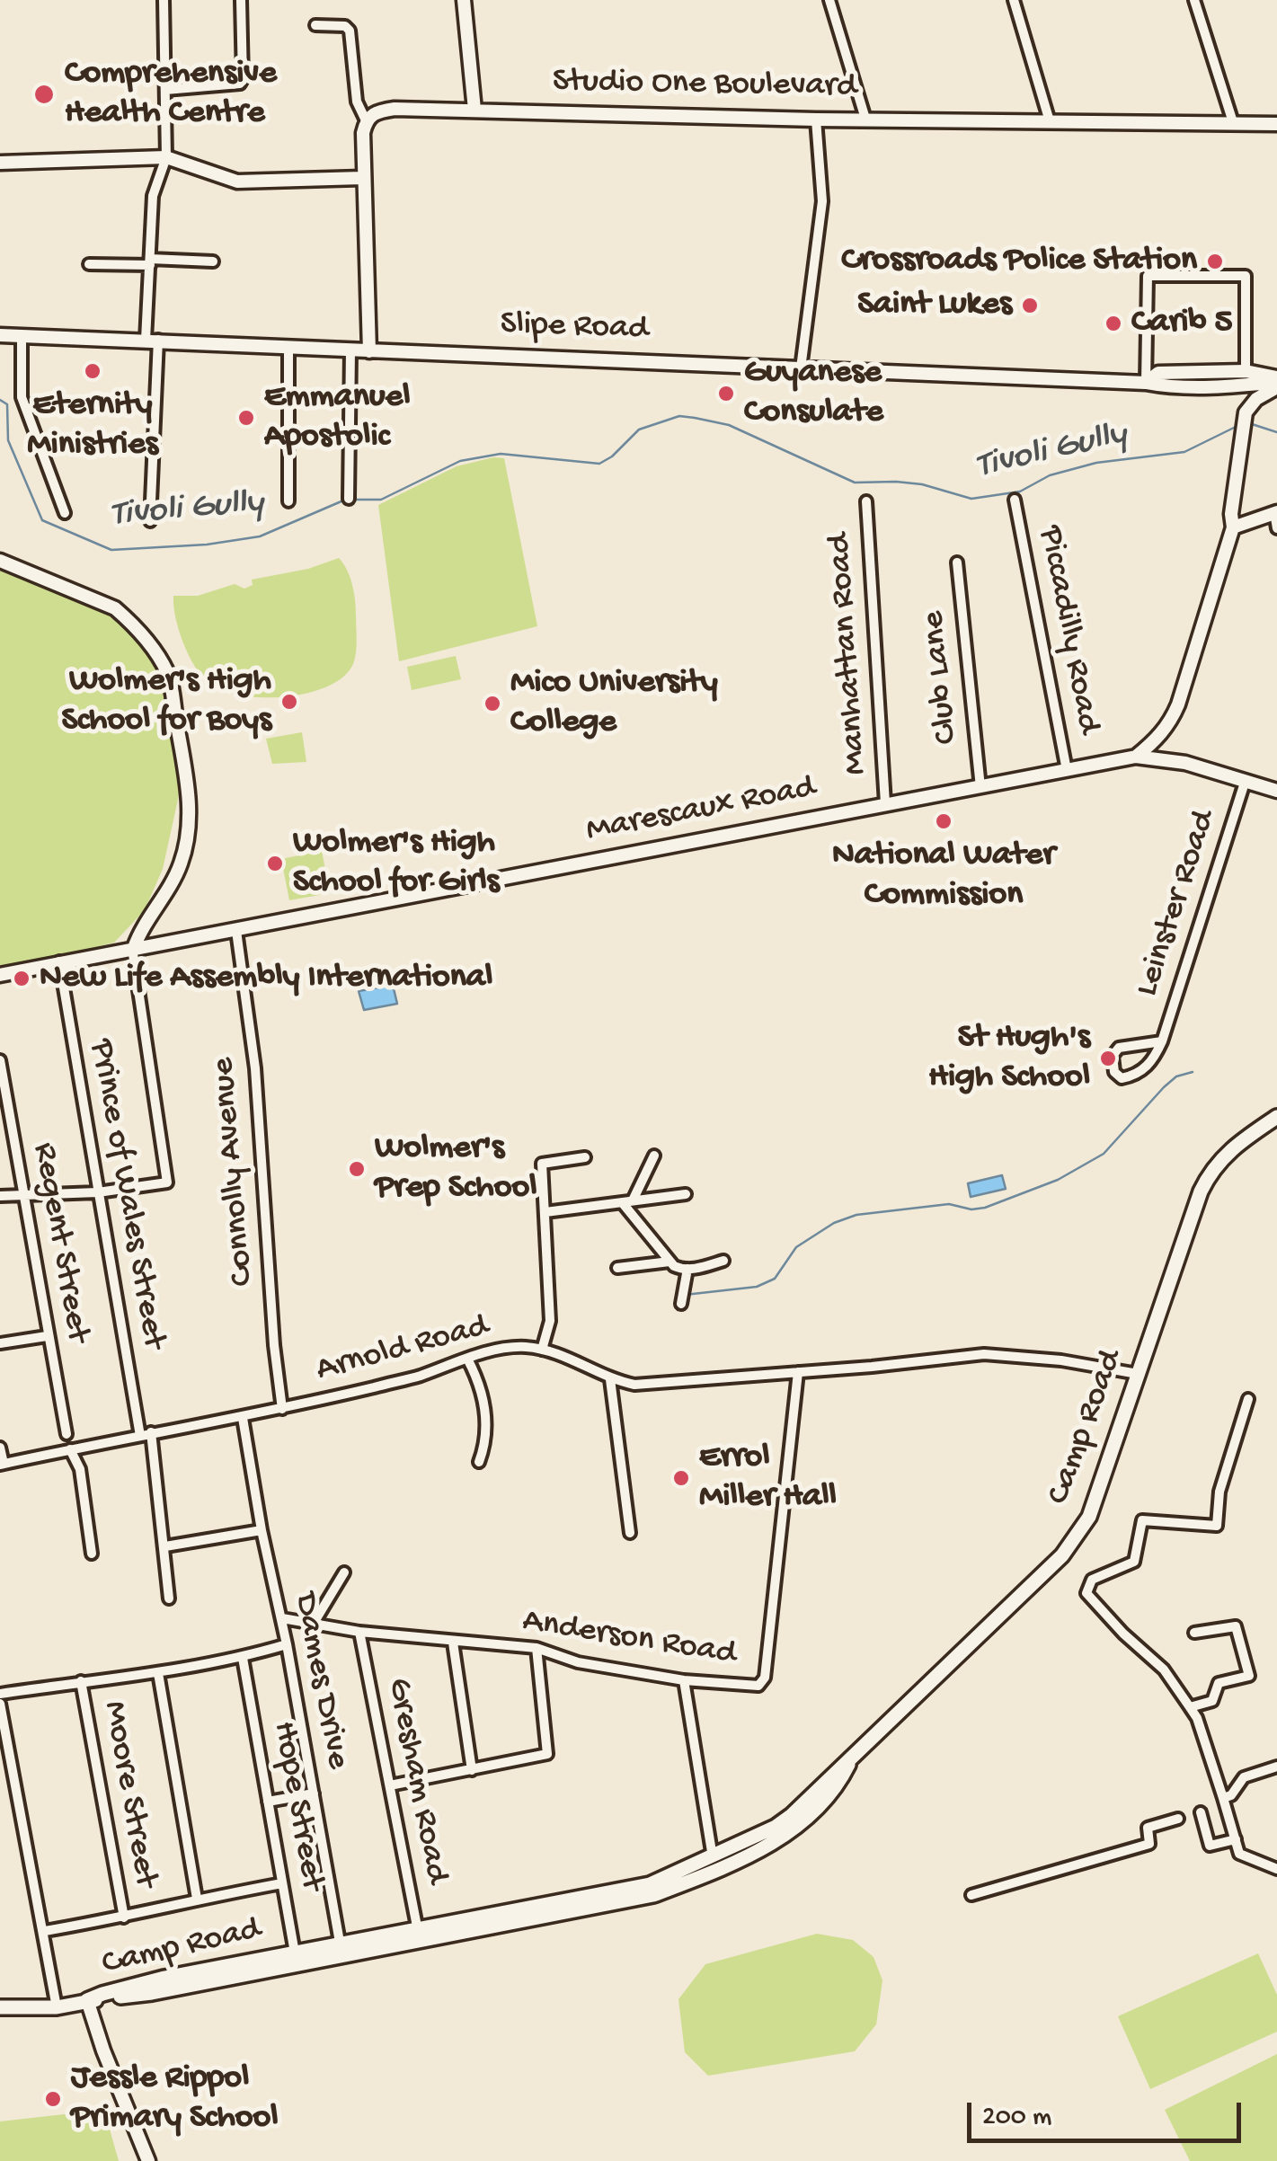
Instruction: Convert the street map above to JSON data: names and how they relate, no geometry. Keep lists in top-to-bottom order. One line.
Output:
{"streets":{"main road":["Studio One Boulevard","Slipe Road","Marescaux Road","Camp Road"],"street":["Piccadilly Road","Manhattan Road","Club Lane","Leinster Road","Connolly Avenue","Prince of Wales Street","Regent Street","Arnold Road","Anderson Road","Dames Drive","Gresham Road","Moore Street","Hope Street"]},"crossings":[["Piccadilly Road","Marescaux Road"],["Manhattan Road","Marescaux Road"],["Club Lane","Marescaux Road"],["Marescaux Road","Leinster Road"],["Marescaux Road","Connolly Avenue"],["Marescaux Road","Prince of Wales Street"],["Connolly Avenue","Arnold Road"],["Prince of Wales Street","Arnold Road"],["Arnold Road","Camp Road"],["Arnold Road","Anderson Road"],["Arnold Road","Dames Drive"],["Camp Road","Dames Drive"],["Camp Road","Gresham Road"],["Camp Road","Hope Street"],["Anderson Road","Dames Drive"],["Anderson Road","Gresham Road"]],"water":["Tivoli Gully"],"places":["Comprehensive Health Centre","Crossroads Police Station","Saint Lukes","Carib 5","Eternity Ministries","Guyanese Consulate","Emmanuel Apostolic","Wolmer's High School for Boys","Mico University College","National Water Commission","Wolmer's High School for Girls","New Life Assembly International","St Hugh's High School","Wolmer's Prep School","Errol Miller Hall","Jessle Rippol Primary School"],"scale_bar":"200 m"}
